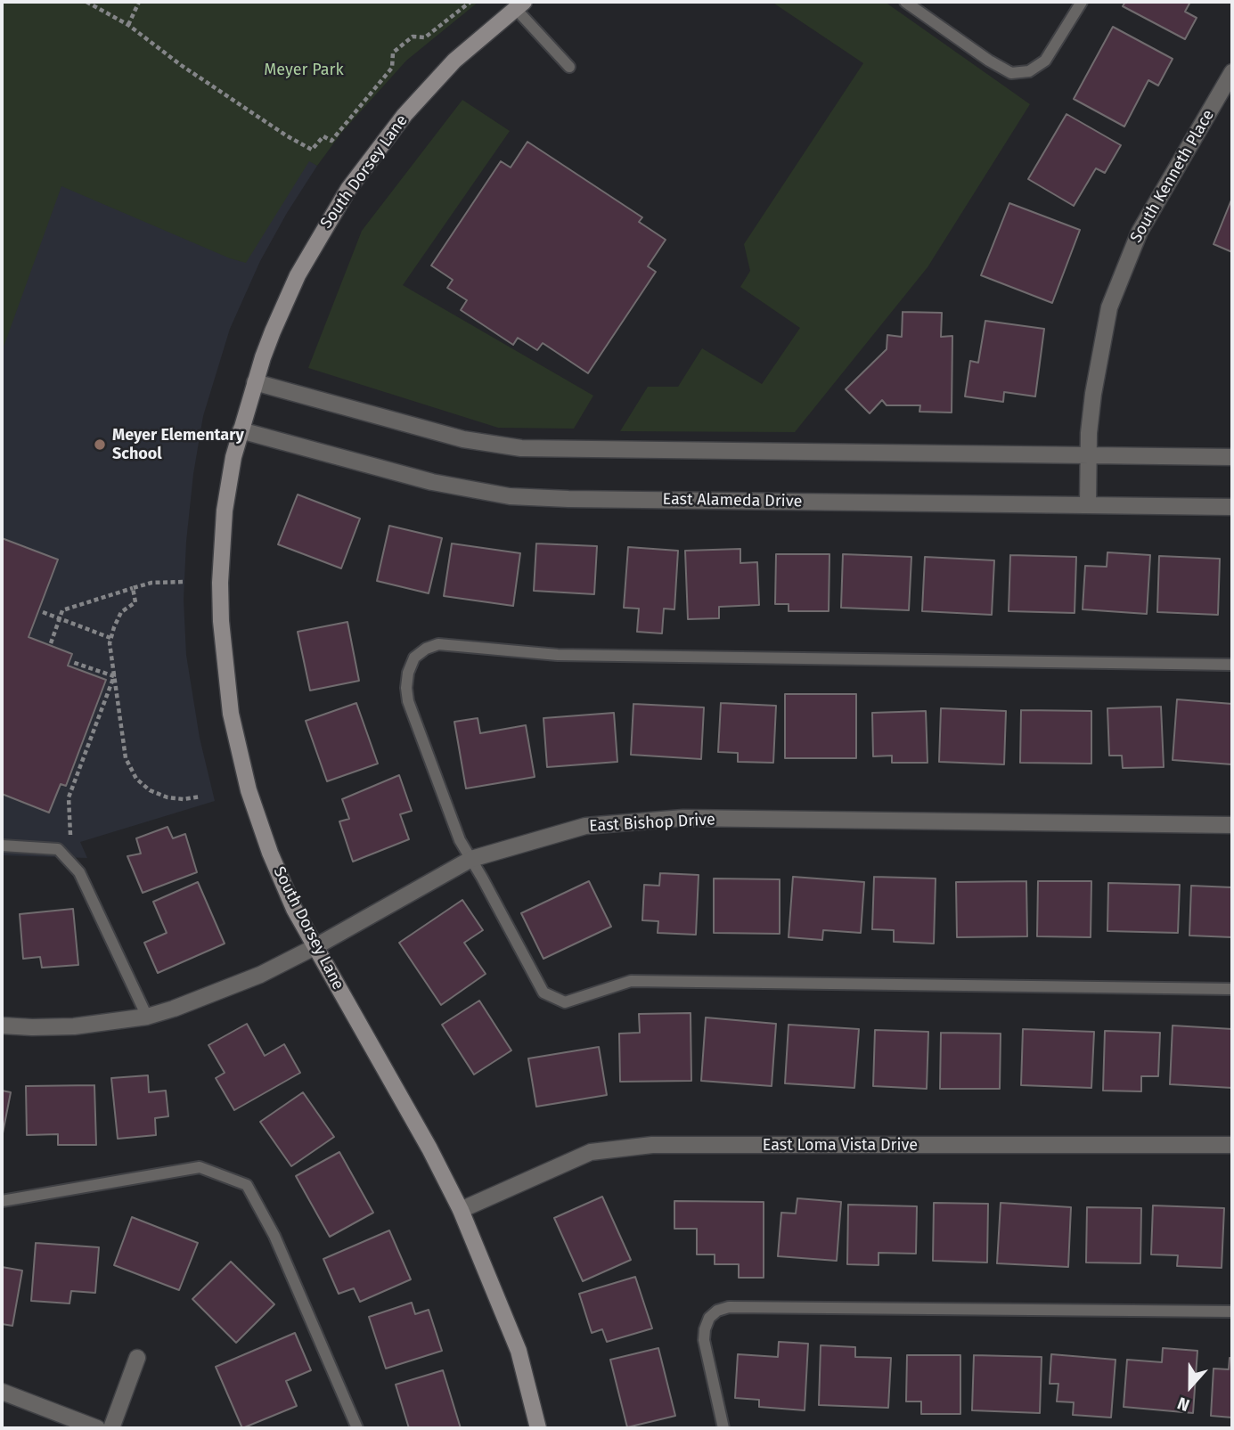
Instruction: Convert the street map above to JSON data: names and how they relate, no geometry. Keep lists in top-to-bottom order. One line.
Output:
{"streets":{"street":["South Dorsey Lane","South Kenneth Place","East Alameda Drive","East Bishop Drive","East Loma Vista Drive"]},"crossings":[["South Dorsey Lane","East Alameda Drive"],["South Dorsey Lane","East Bishop Drive"],["South Dorsey Lane","East Loma Vista Drive"],["South Kenneth Place","East Alameda Drive"]],"parks":["Meyer Park"],"places":["Meyer Elementary School"],"north":"bottom"}
